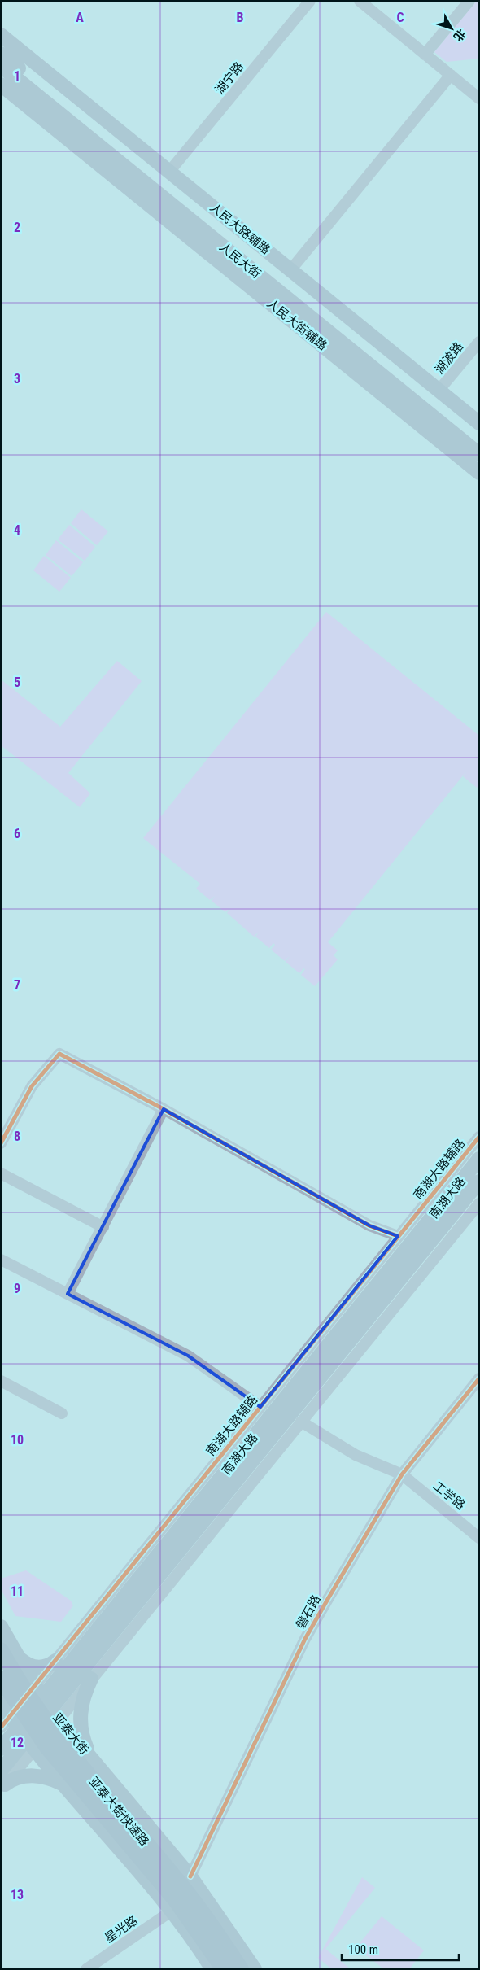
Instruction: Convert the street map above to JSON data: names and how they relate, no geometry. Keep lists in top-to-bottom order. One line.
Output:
{"streets":{"highway":["亚泰大街快速路"],"main road":["人民大路辅路","人民大街","人民大街辅路","南湖大路","亚泰大街"],"street":["湖宁路","湖波路","南湖大路辅路","工学路","磐石路","星光路"]},"crossings":[["湖宁路","人民大路辅路"],["人民大路辅路","湖波路"],["南湖大路辅路","南湖大路"],["南湖大路辅路","亚泰大街"],["南湖大路","亚泰大街"],["工学路","磐石路"],["磐石路","亚泰大街"]],"scale_bar":"100 m","north":"bottom right","grid":{"columns":["A","B","C"],"rows":["1","2","3","4","5","6","7","8","9","10","11","12","13"]}}
